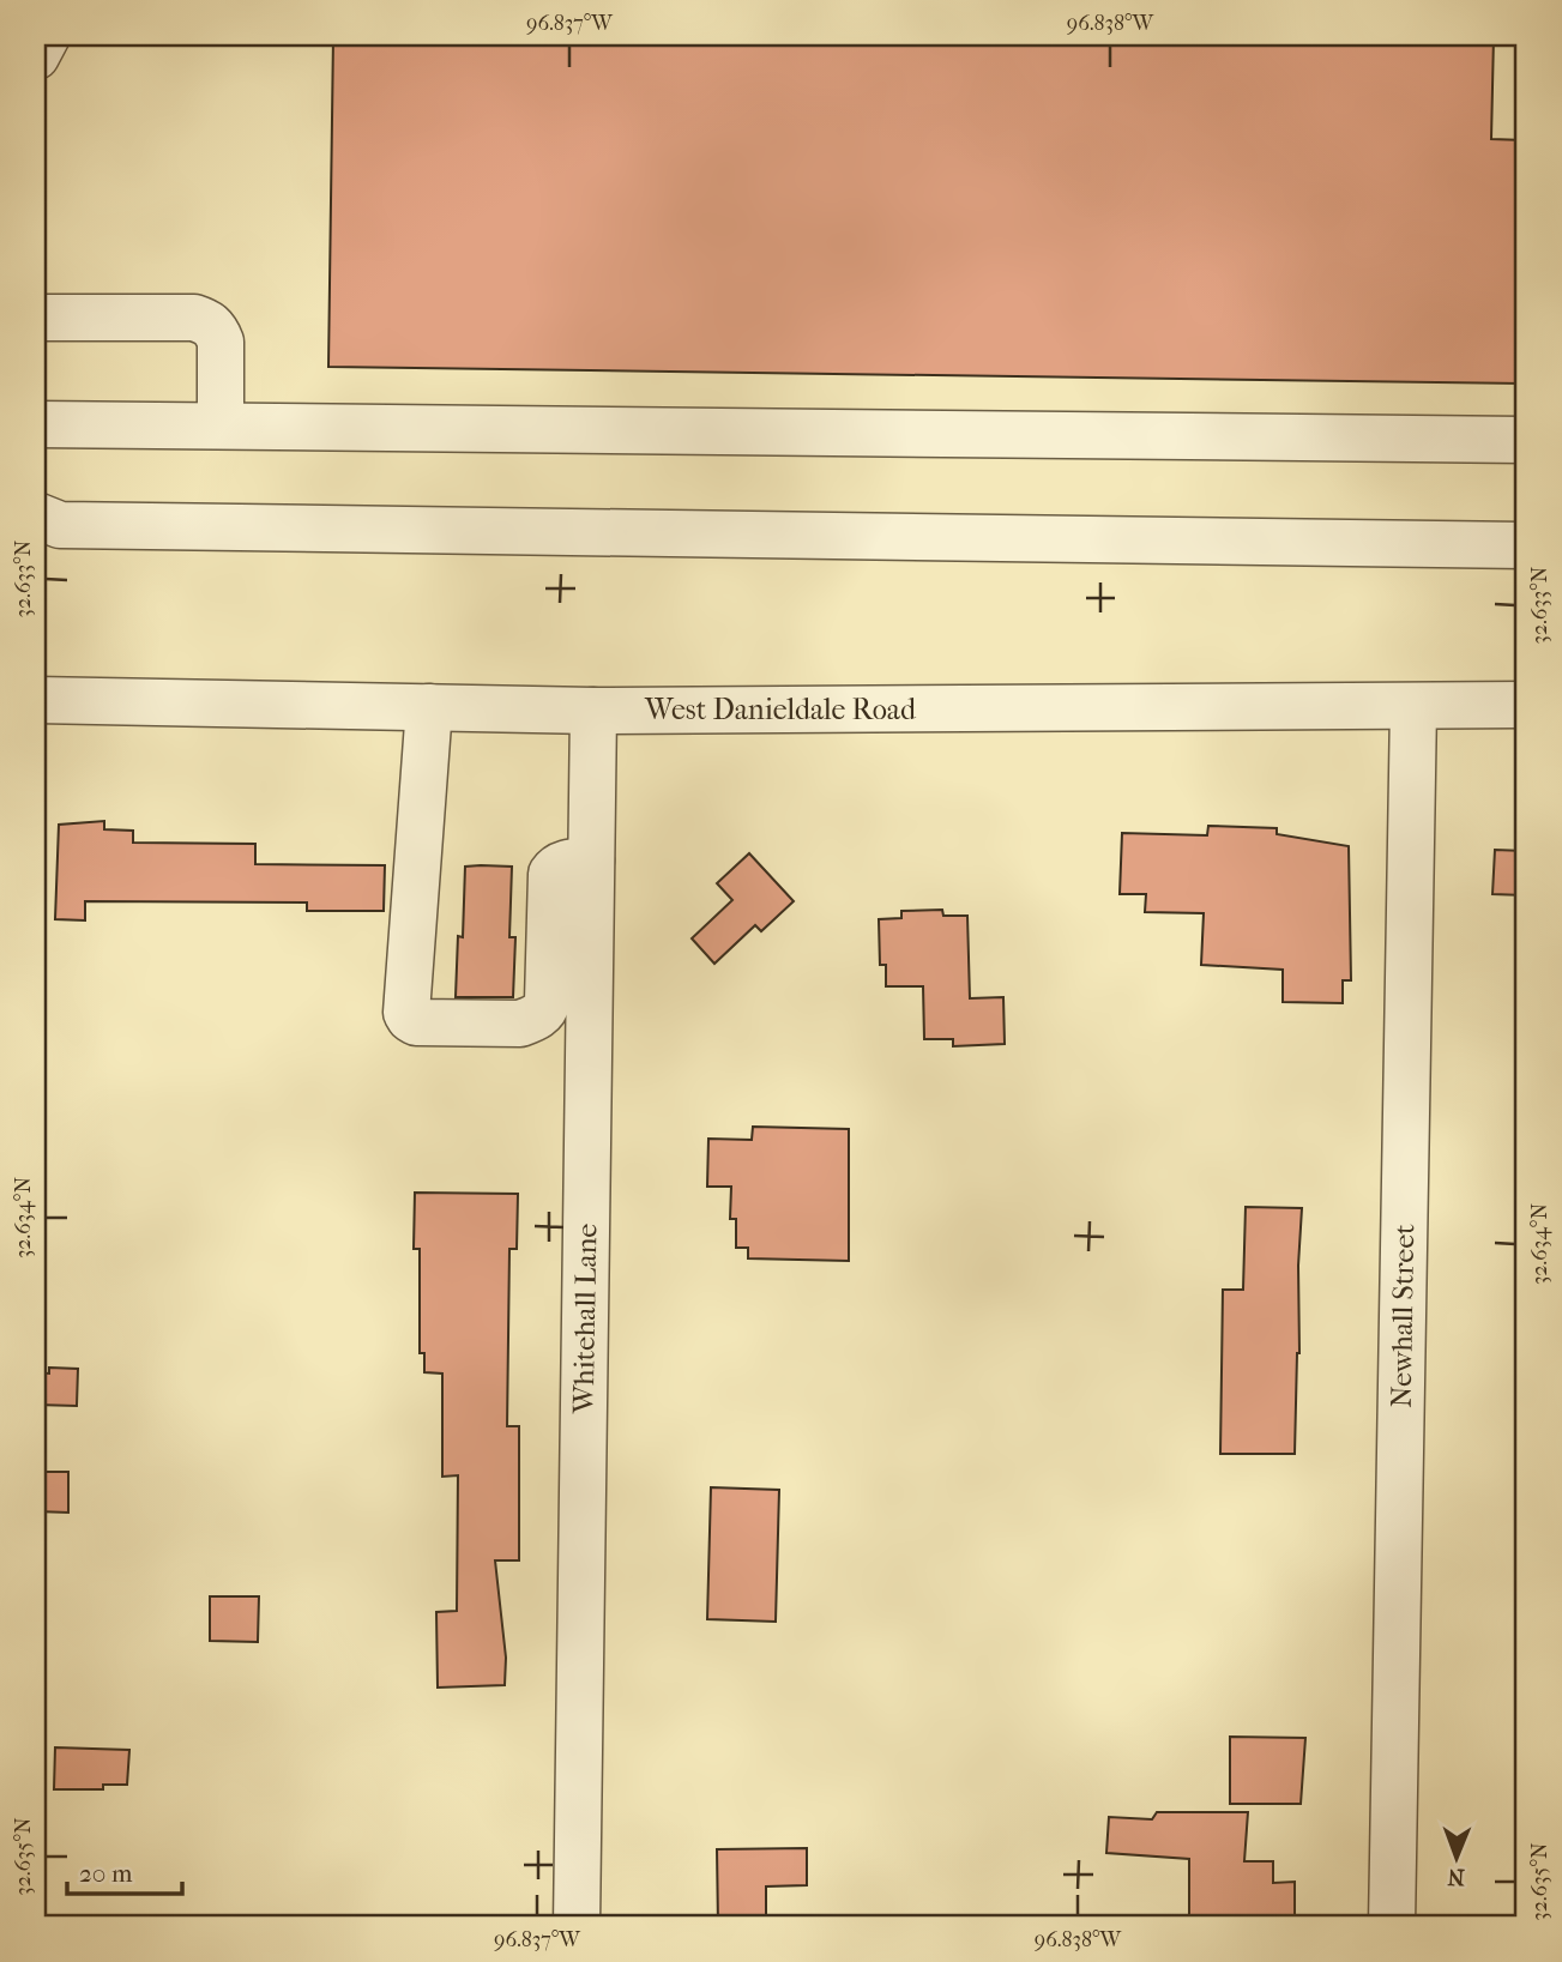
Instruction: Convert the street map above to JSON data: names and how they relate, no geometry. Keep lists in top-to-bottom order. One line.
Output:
{"streets":{"street":["West Danieldale Road","Newhall Street","Whitehall Lane"]},"crossings":[["West Danieldale Road","Newhall Street"],["West Danieldale Road","Whitehall Lane"]],"scale_bar":"20 m","north":"bottom","coordinates":["96.837°W","96.838°W","32.633°N","32.634°N","32.635°N"]}
